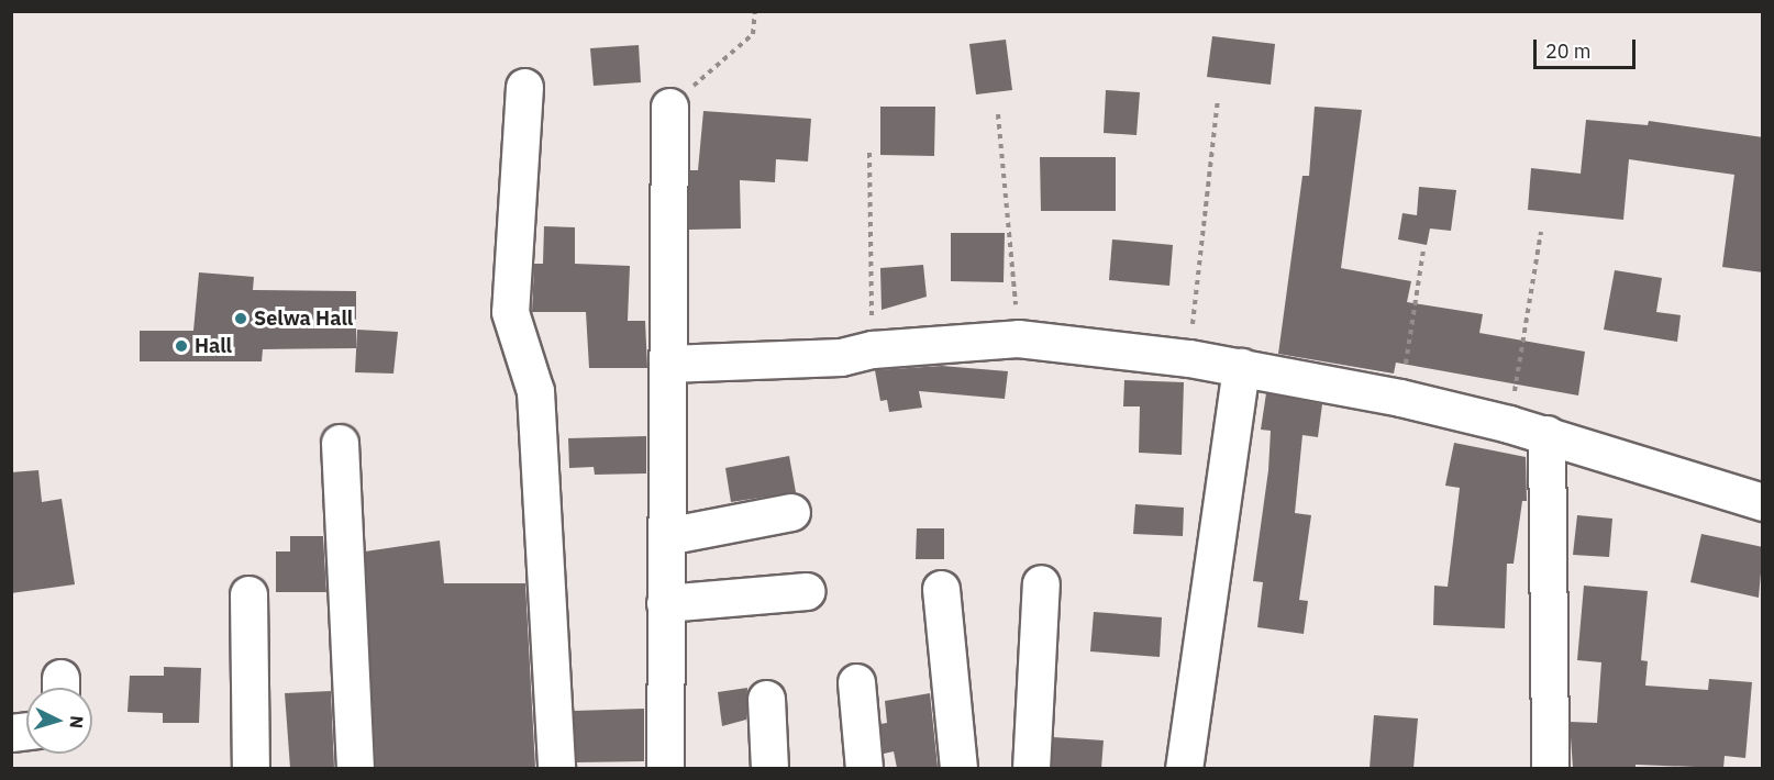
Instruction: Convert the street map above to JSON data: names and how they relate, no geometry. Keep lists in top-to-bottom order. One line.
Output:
{"places":["Selwa Hall","Hall"],"scale_bar":"20 m","north":"right"}
